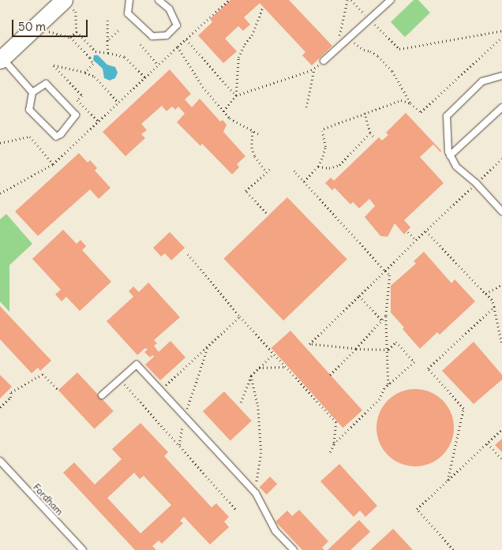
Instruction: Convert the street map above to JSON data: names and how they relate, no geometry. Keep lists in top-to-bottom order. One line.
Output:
{"streets":{"lane":["Fordham"]},"scale_bar":"50 m"}
